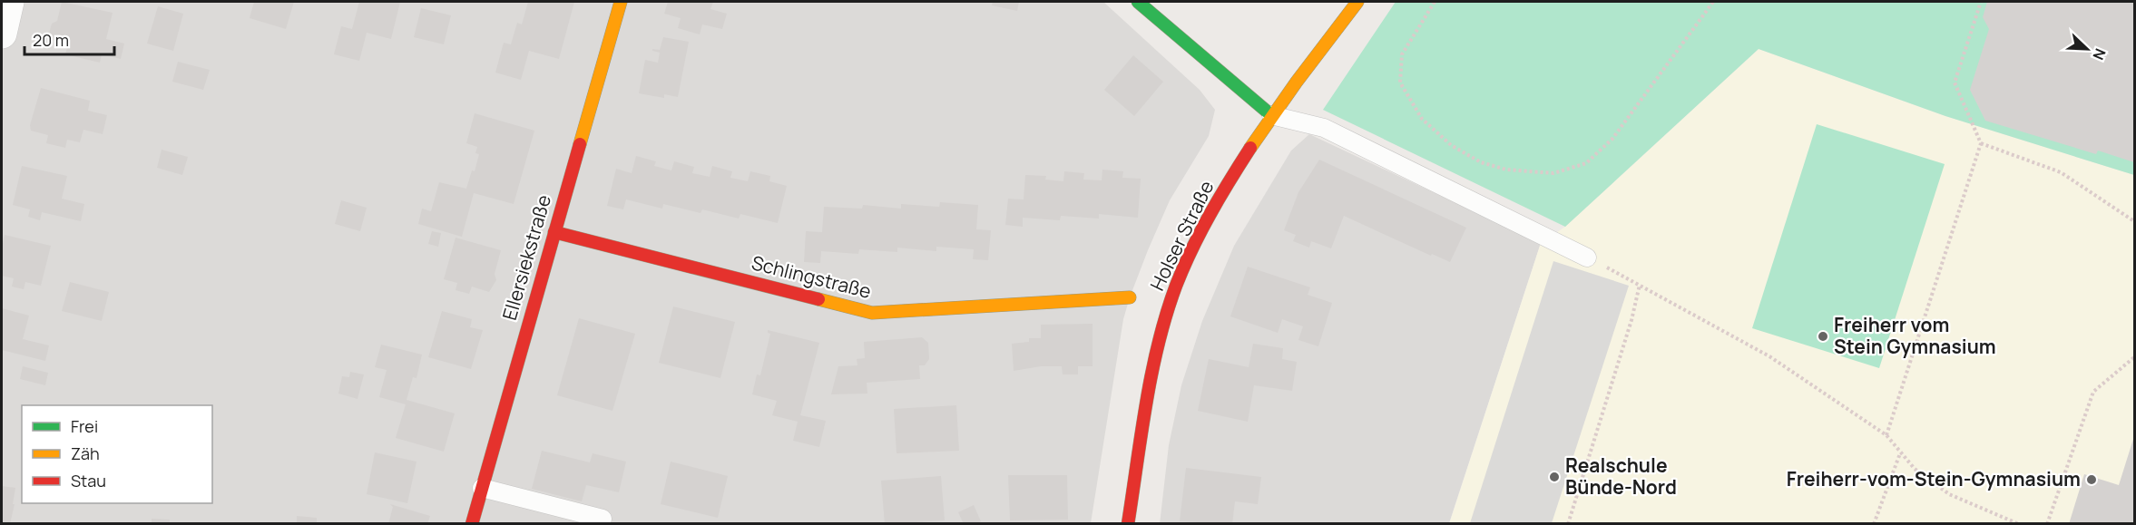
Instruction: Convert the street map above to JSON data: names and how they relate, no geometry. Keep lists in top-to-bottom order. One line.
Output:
{"streets":{"street":["Holser Straße","Ellersiekstraße","Schlingstraße"]},"crossings":[["Ellersiekstraße","Schlingstraße"]],"places":["Freiherr vom Stein Gymnasium","Realschule Bünde-Nord","Freiherr-vom-Stein-Gymnasium"],"legend":["Frei","Zäh","Stau"],"scale_bar":"20 m","north":"bottom right"}
